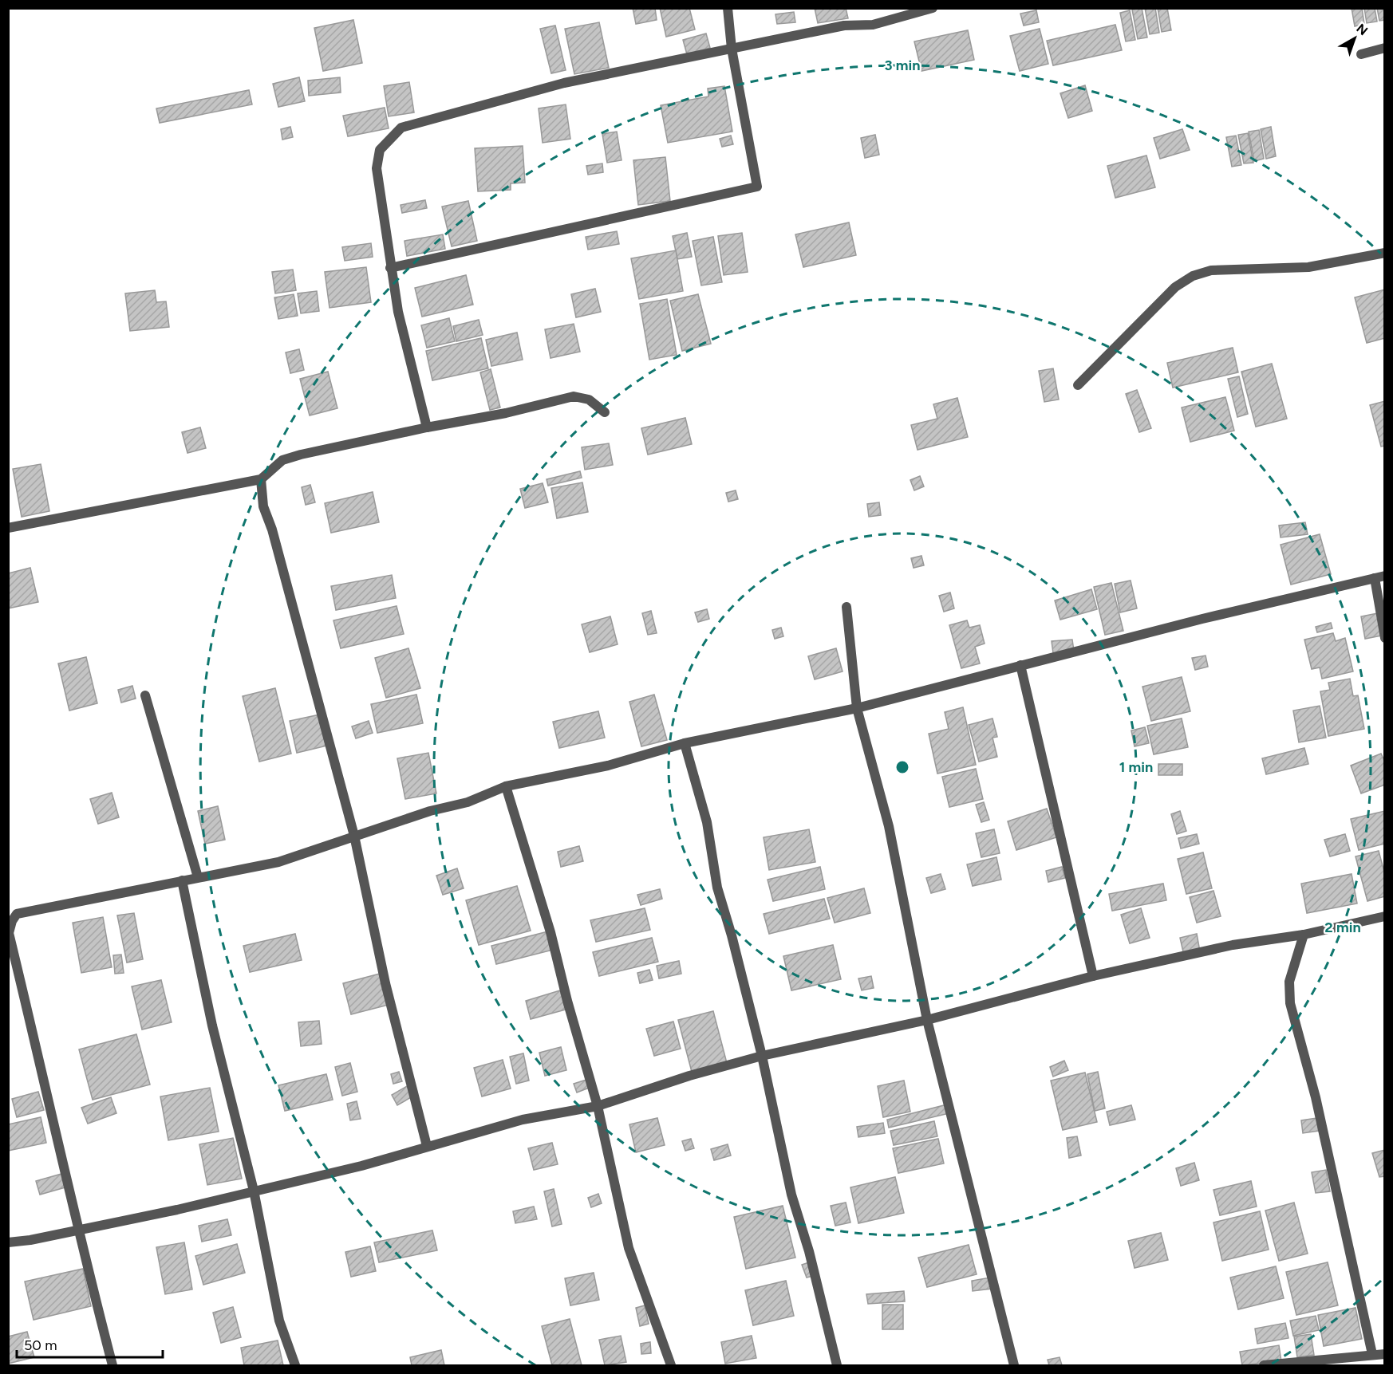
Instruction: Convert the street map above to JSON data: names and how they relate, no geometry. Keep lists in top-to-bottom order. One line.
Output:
{"scale_bar":"50 m","north":"top right","rings":["3 min","1 min","2 min"]}
